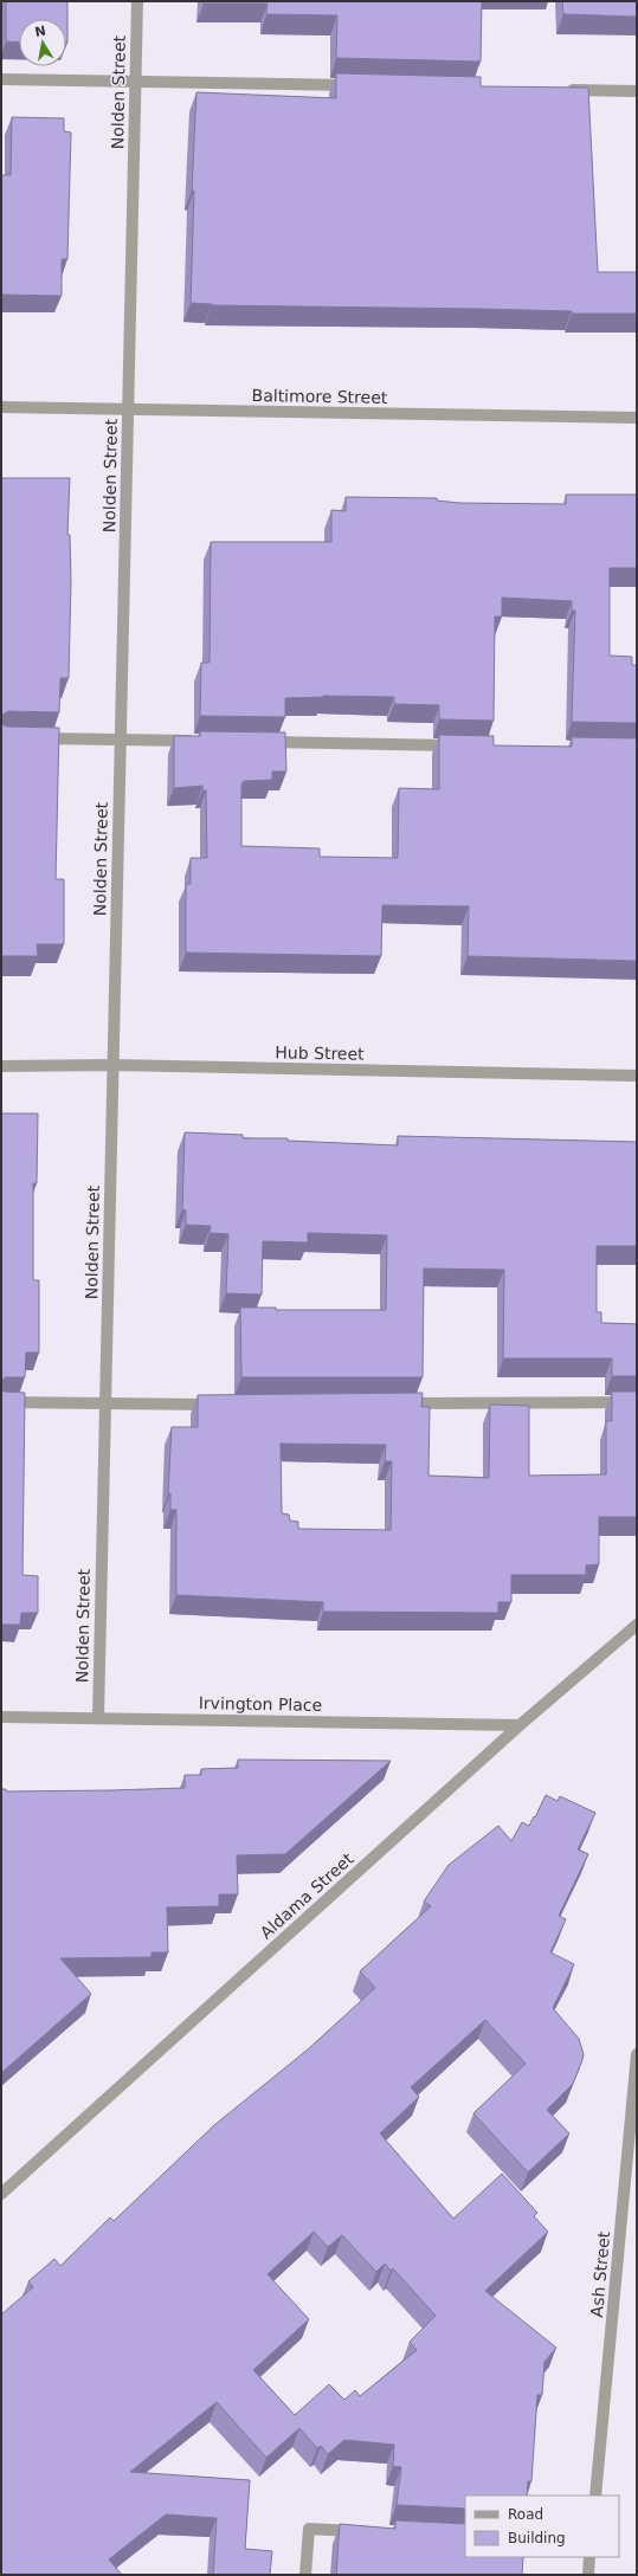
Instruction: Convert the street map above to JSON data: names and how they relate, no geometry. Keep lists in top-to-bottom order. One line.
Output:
{"streets":{"street":["Nolden Street","Baltimore Street","Hub Street","Irvington Place","Aldama Street","Ash Street"]},"crossings":[["Nolden Street","Baltimore Street"],["Nolden Street","Hub Street"],["Nolden Street","Irvington Place"],["Irvington Place","Aldama Street"]],"legend":["Road","Building"],"north":"top"}
